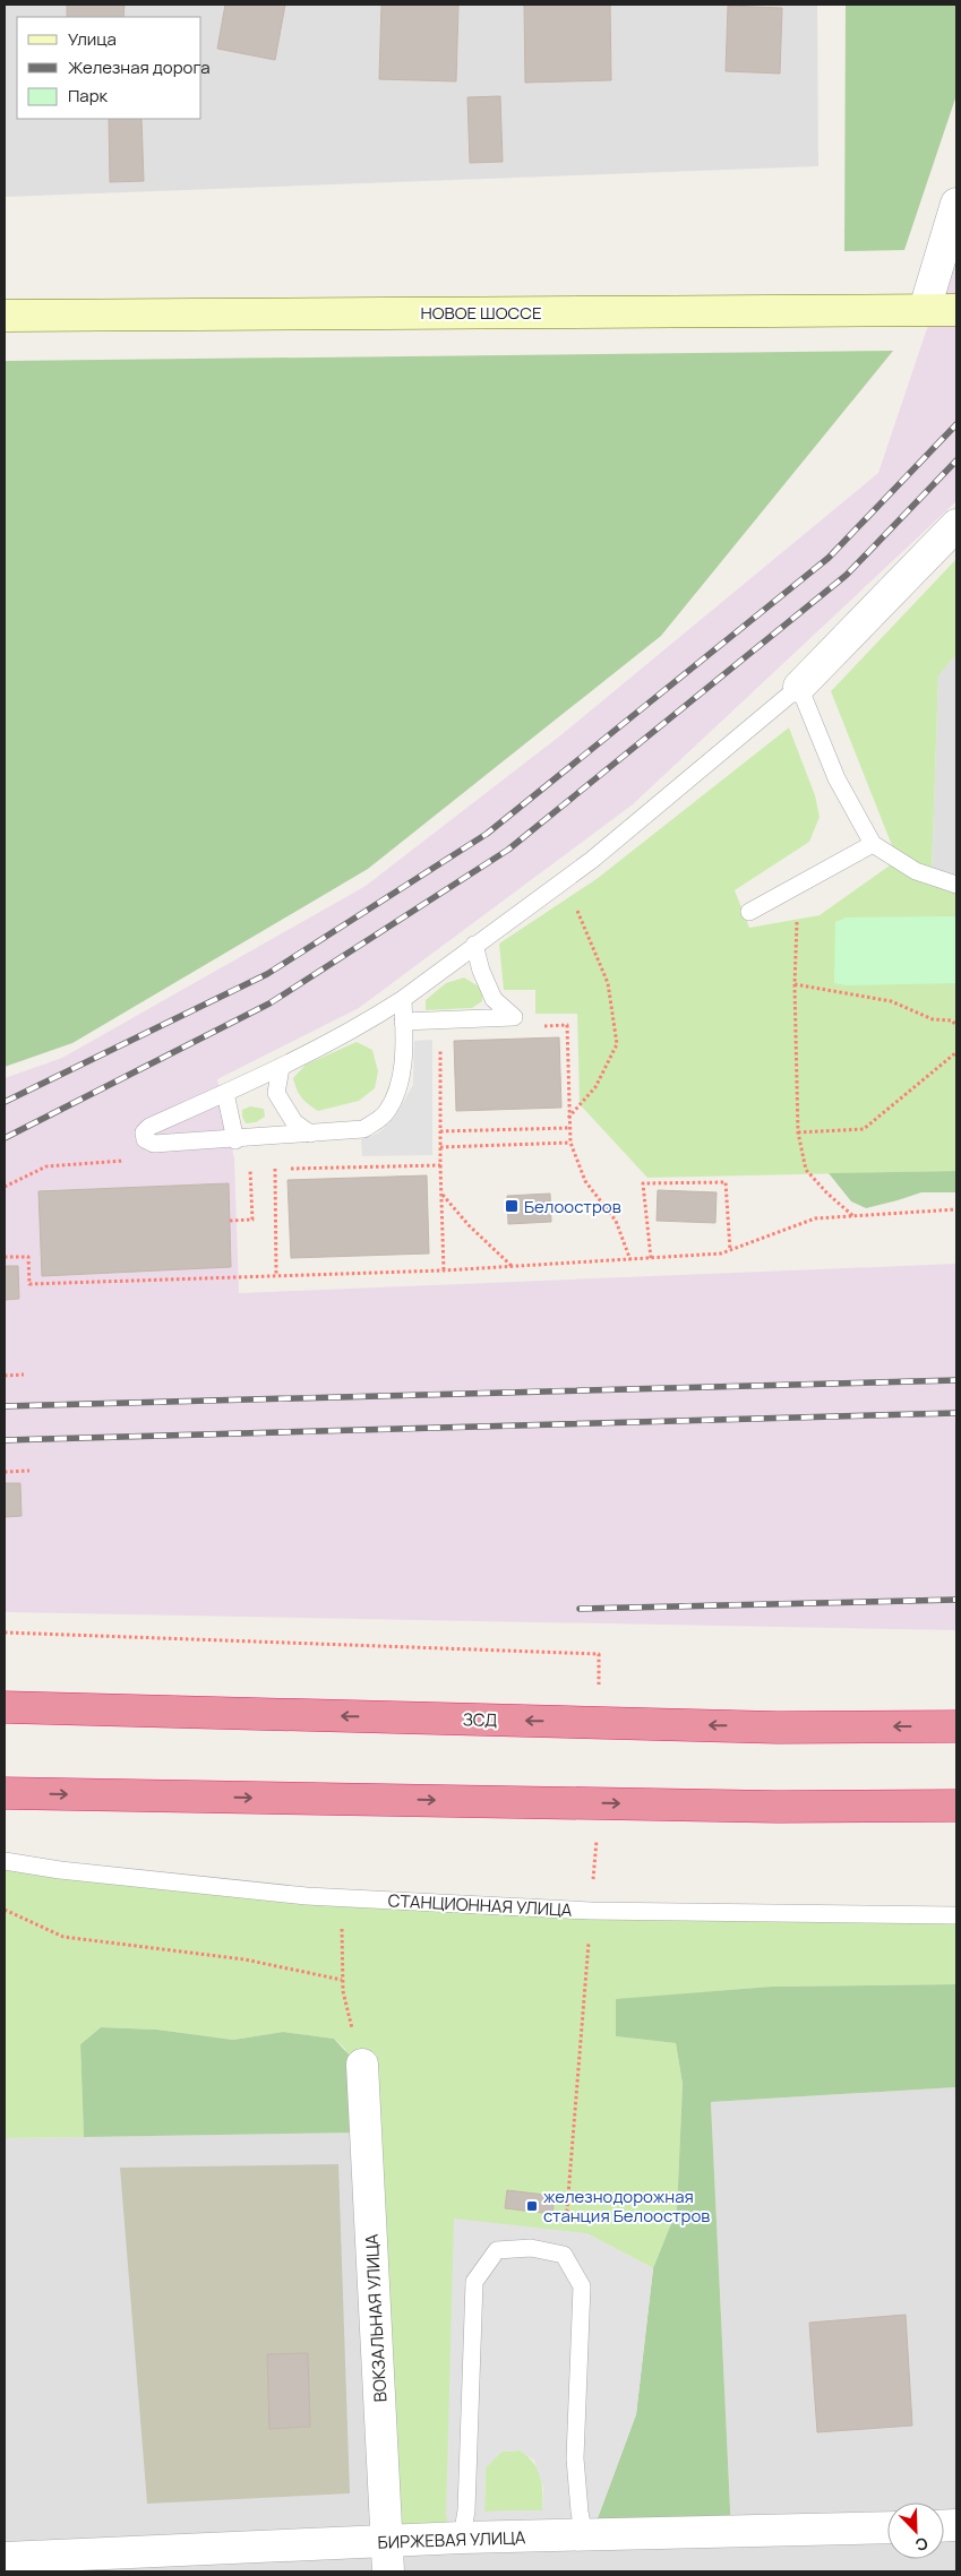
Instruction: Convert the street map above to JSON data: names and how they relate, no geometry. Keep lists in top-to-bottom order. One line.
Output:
{"streets":{"highway":["ЗСД"],"main road":["НОВОЕ ШОССЕ"],"street":["ВОКЗАЛЬНАЯ УЛИЦА","БИРЖЕВАЯ УЛИЦА"],"lane":["СТАНЦИОННАЯ УЛИЦА"]},"crossings":[["ВОКЗАЛЬНАЯ УЛИЦА","БИРЖЕВАЯ УЛИЦА"]],"places":{"transit":["Белоостров","железнодорожная станция Белоостров"]},"legend":["Улица","Железная дорога","Парк"],"north":"bottom right"}
